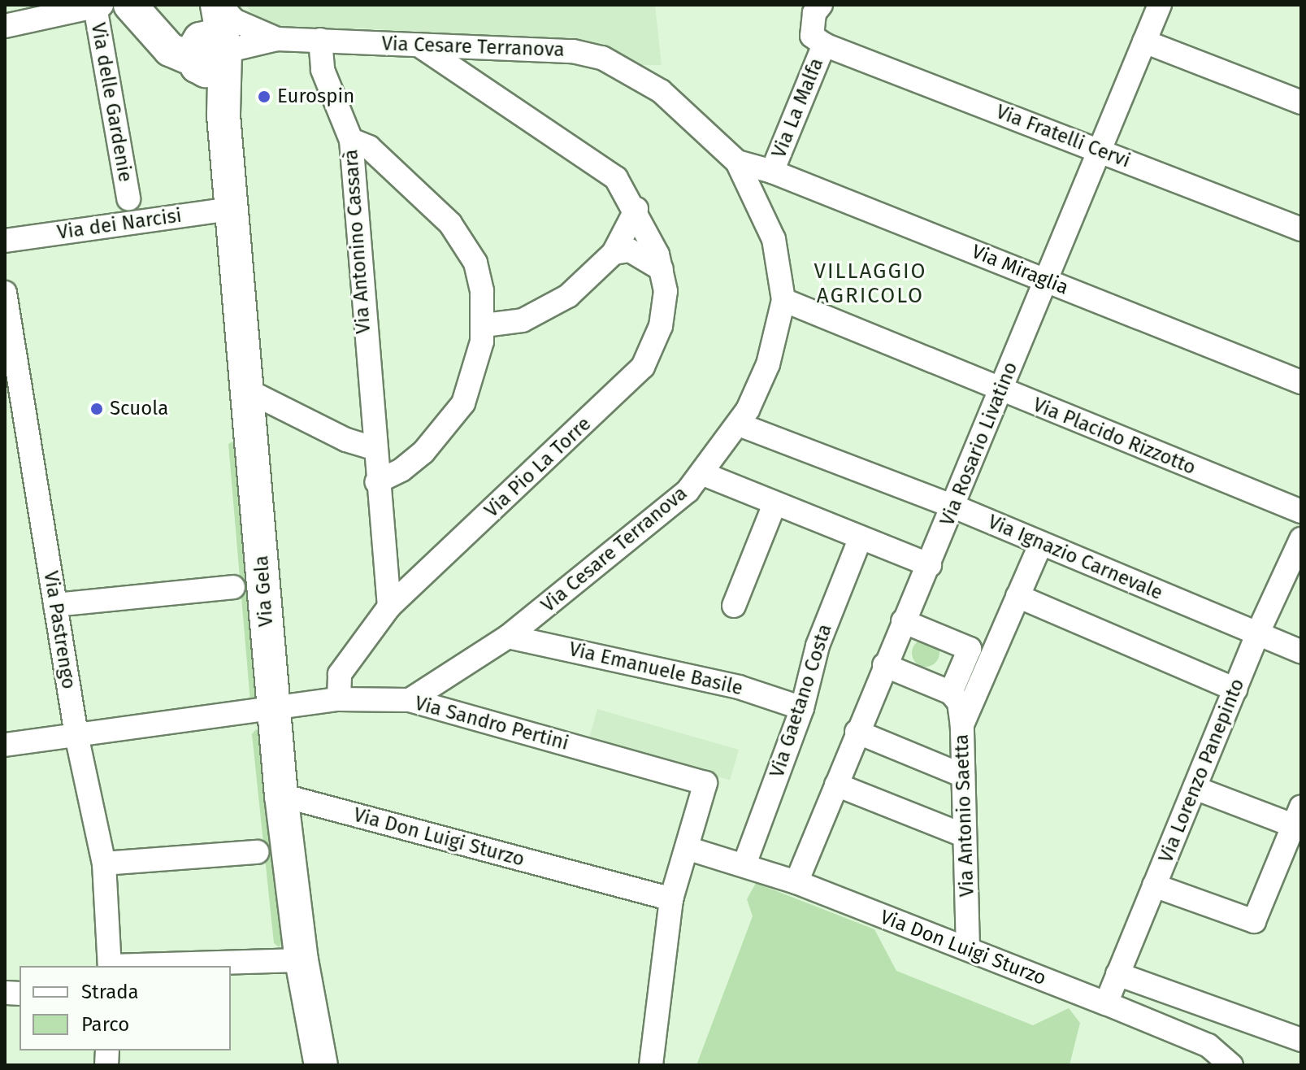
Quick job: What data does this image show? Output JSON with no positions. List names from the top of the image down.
{
  "streets": {
    "main road": ["Via Gela"],
    "street": [
      "Via Cesare Terranova",
      "Via delle Gardenie",
      "Via La Malfa",
      "Via Fratelli Cervi",
      "Via dei Narcisi",
      "Via Antonino Cassarà",
      "Via Miraglia",
      "Via Placido Rizzotto",
      "Via Rosario Livatino",
      "Via Pio La Torre",
      "Via Ignazio Carnevale",
      "Via Pastrengo",
      "Via Emanuele Basile",
      "Via Gaetano Costa",
      "Via Sandro Pertini",
      "Via Lorenzo Panepinto",
      "Via Antonio Saetta",
      "Via Don Luigi Sturzo"
    ]
  },
  "crossings": [
    ["Via Cesare Terranova", "Via Antonino Cassarà"],
    ["Via Cesare Terranova", "Via Miraglia"],
    ["Via Cesare Terranova", "Via Placido Rizzotto"],
    ["Via Cesare Terranova", "Via Pio La Torre"],
    ["Via Cesare Terranova", "Via Ignazio Carnevale"],
    ["Via Cesare Terranova", "Via Emanuele Basile"],
    ["Via Cesare Terranova", "Via Sandro Pertini"],
    ["Via La Malfa", "Via Fratelli Cervi"],
    ["Via La Malfa", "Via Miraglia"],
    ["Via Fratelli Cervi", "Via Rosario Livatino"],
    ["Via dei Narcisi", "Via Gela"],
    ["Via Antonino Cassarà", "Via Pio La Torre"],
    ["Via Miraglia", "Via Rosario Livatino"],
    ["Via Placido Rizzotto", "Via Rosario Livatino"],
    ["Via Rosario Livatino", "Via Ignazio Carnevale"],
    ["Via Rosario Livatino", "Via Don Luigi Sturzo"],
    ["Via Pio La Torre", "Via Sandro Pertini"],
    ["Via Ignazio Carnevale", "Via Lorenzo Panepinto"],
    ["Via Ignazio Carnevale", "Via Antonio Saetta"],
    ["Via Gela", "Via Sandro Pertini"],
    ["Via Gela", "Via Don Luigi Sturzo"],
    ["Via Pastrengo", "Via Sandro Pertini"],
    ["Via Emanuele Basile", "Via Gaetano Costa"],
    ["Via Gaetano Costa", "Via Don Luigi Sturzo"],
    ["Via Sandro Pertini", "Via Don Luigi Sturzo"],
    ["Via Lorenzo Panepinto", "Via Don Luigi Sturzo"],
    ["Via Antonio Saetta", "Via Don Luigi Sturzo"]
  ],
  "districts": ["VILLAGGIO AGRICOLO"],
  "places": ["Eurospin", "Scuola"],
  "legend": ["Strada", "Parco"]
}
